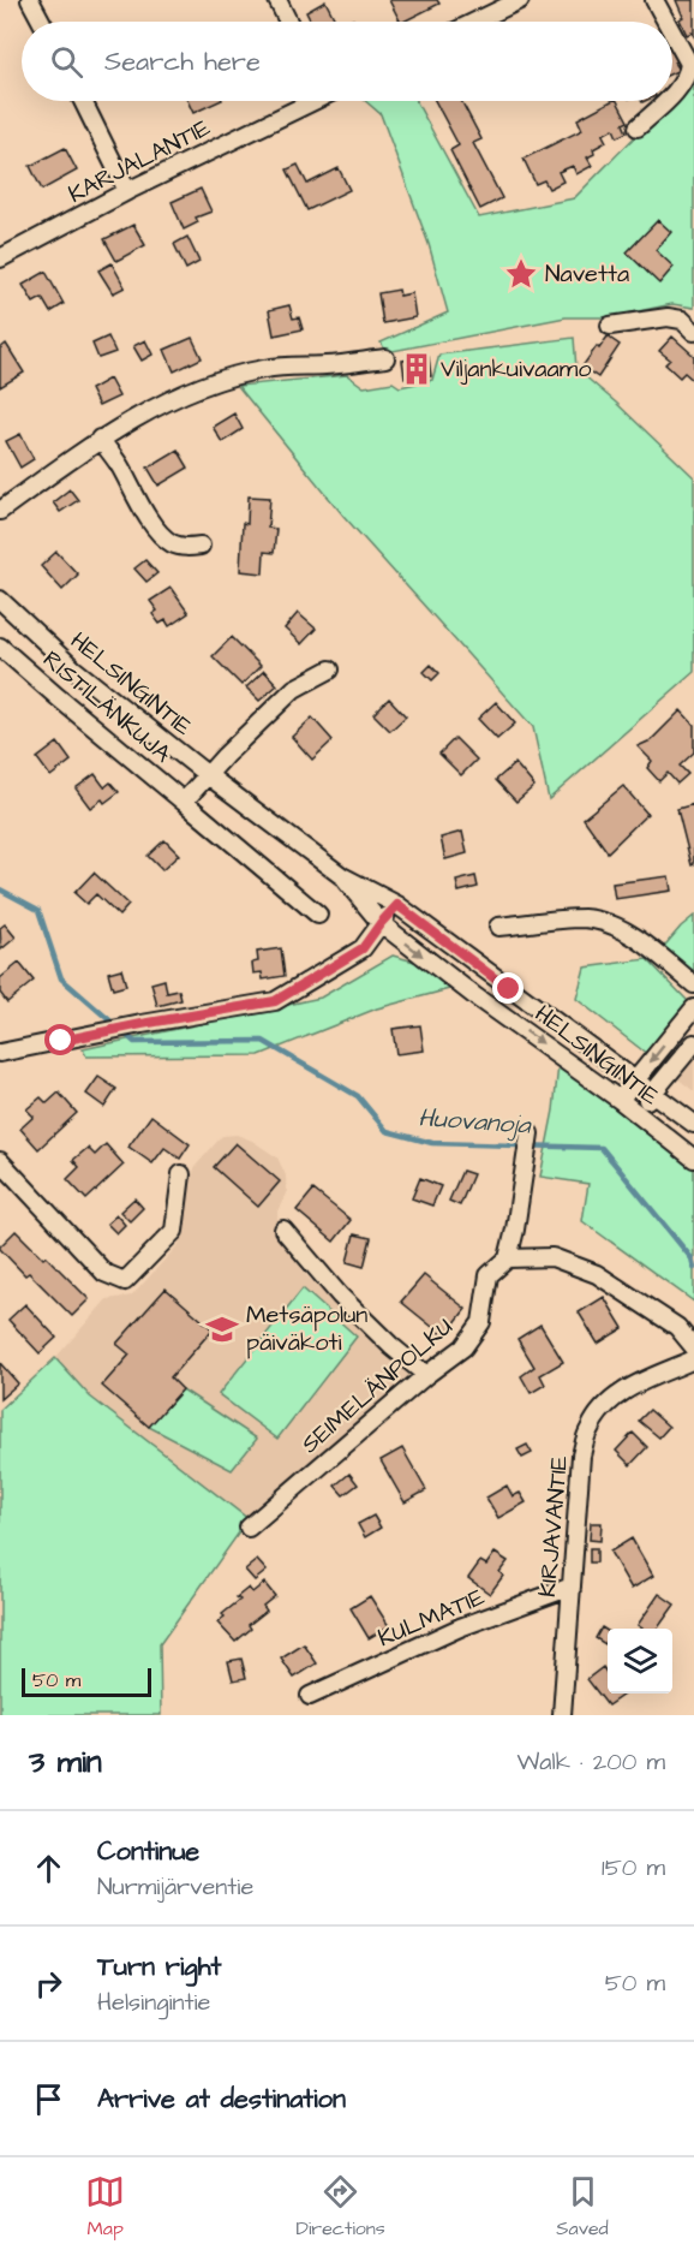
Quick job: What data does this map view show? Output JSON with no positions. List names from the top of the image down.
{
  "streets": {
    "street": [
      "KARJALANTIE",
      "HELSINGINTIE",
      "RISTILÄNKUJA",
      "SEIMELÄNPOLKU",
      "KIRJAVANTIE",
      "KULMATIE"
    ]
  },
  "crossings": [
    ["KIRJAVANTIE", "KULMATIE"]
  ],
  "water": ["Huovanoja"],
  "places": {
    "place": ["Navetta"],
    "building": ["Viljankuivaamo"],
    "school or university": ["Metsäpolun päiväkoti"]
  },
  "scale_bar": "50 m",
  "page": {
    "search": "Search here",
    "scale": "50 m",
    "heading": ["3 min", "Walk · 200 m"],
    "list": [
      ["Continue", "Nurmijärventie", "150 m"],
      ["Turn right", "Helsingintie", "50 m"],
      "Arrive at destination"
    ],
    "nav": ["Map", "Directions", "Saved"]
  }
}
